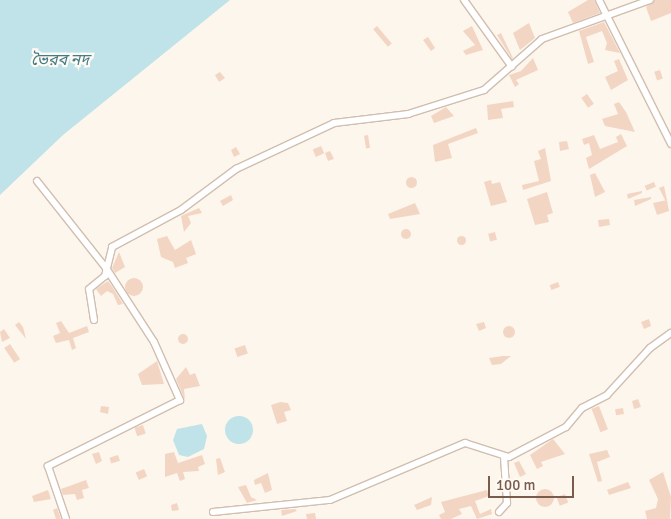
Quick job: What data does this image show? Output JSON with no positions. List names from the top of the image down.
{
  "water": ["ভৈরব নদ"],
  "scale_bar": "100 m"
}
